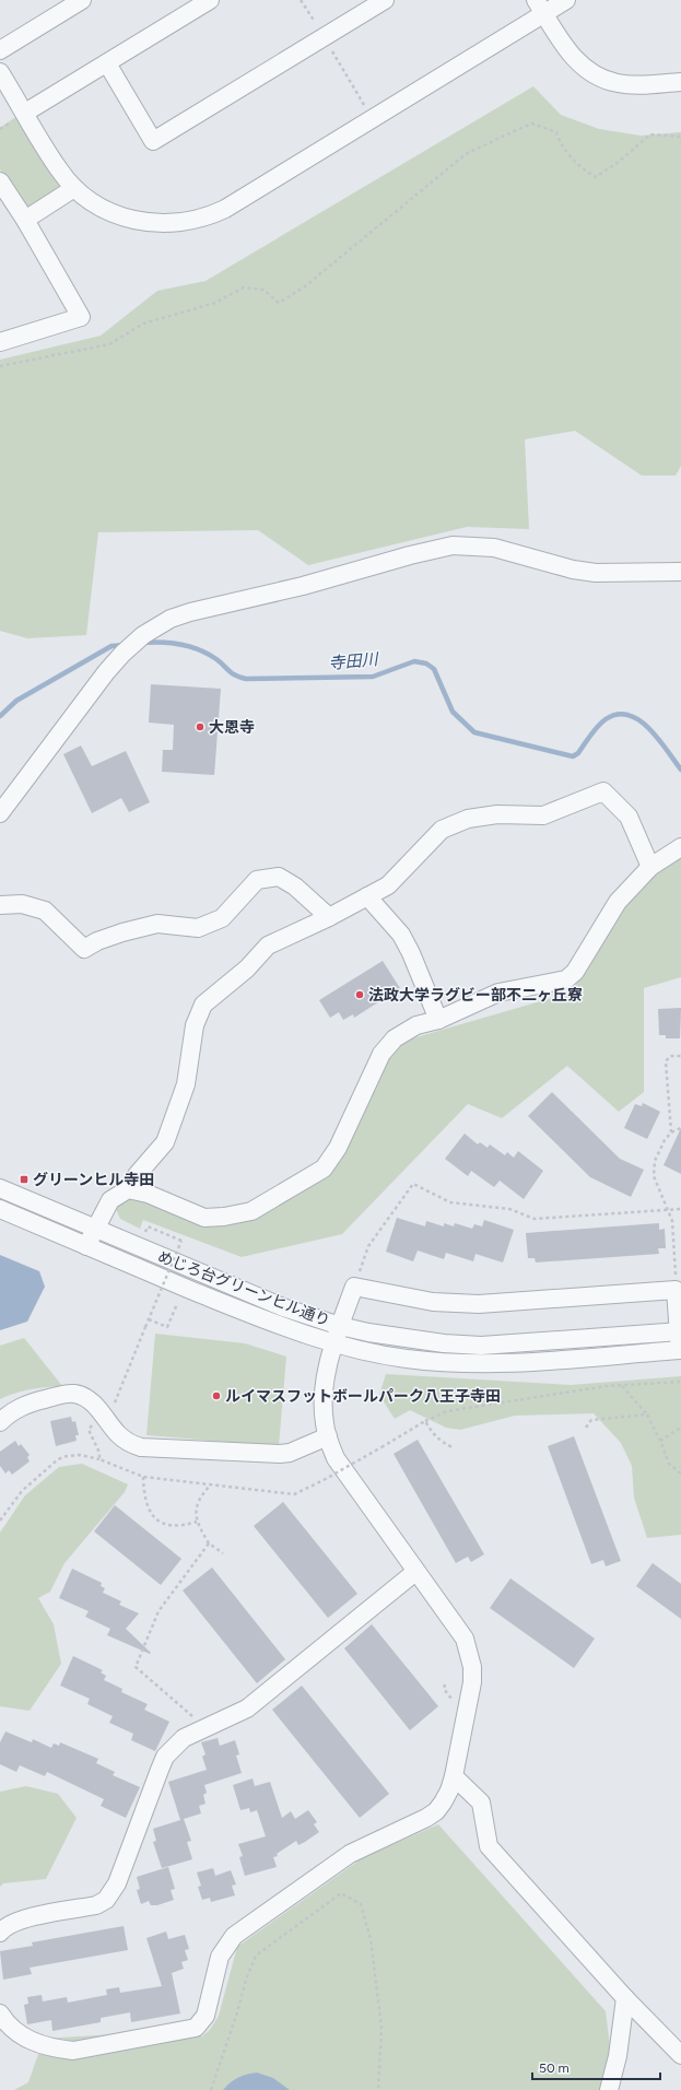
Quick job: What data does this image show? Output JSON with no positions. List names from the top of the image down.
{
  "streets": {
    "street": ["めじろ台グリーンヒル通り"]
  },
  "water": ["寺田川"],
  "places": {
    "other": ["大恩寺", "法政大学ラグビー部不二ヶ丘寮", "ルイマスフットボールパーク八王子寺田"],
    "transit": ["グリーンヒル寺田"]
  },
  "scale_bar": "50 m"
}
